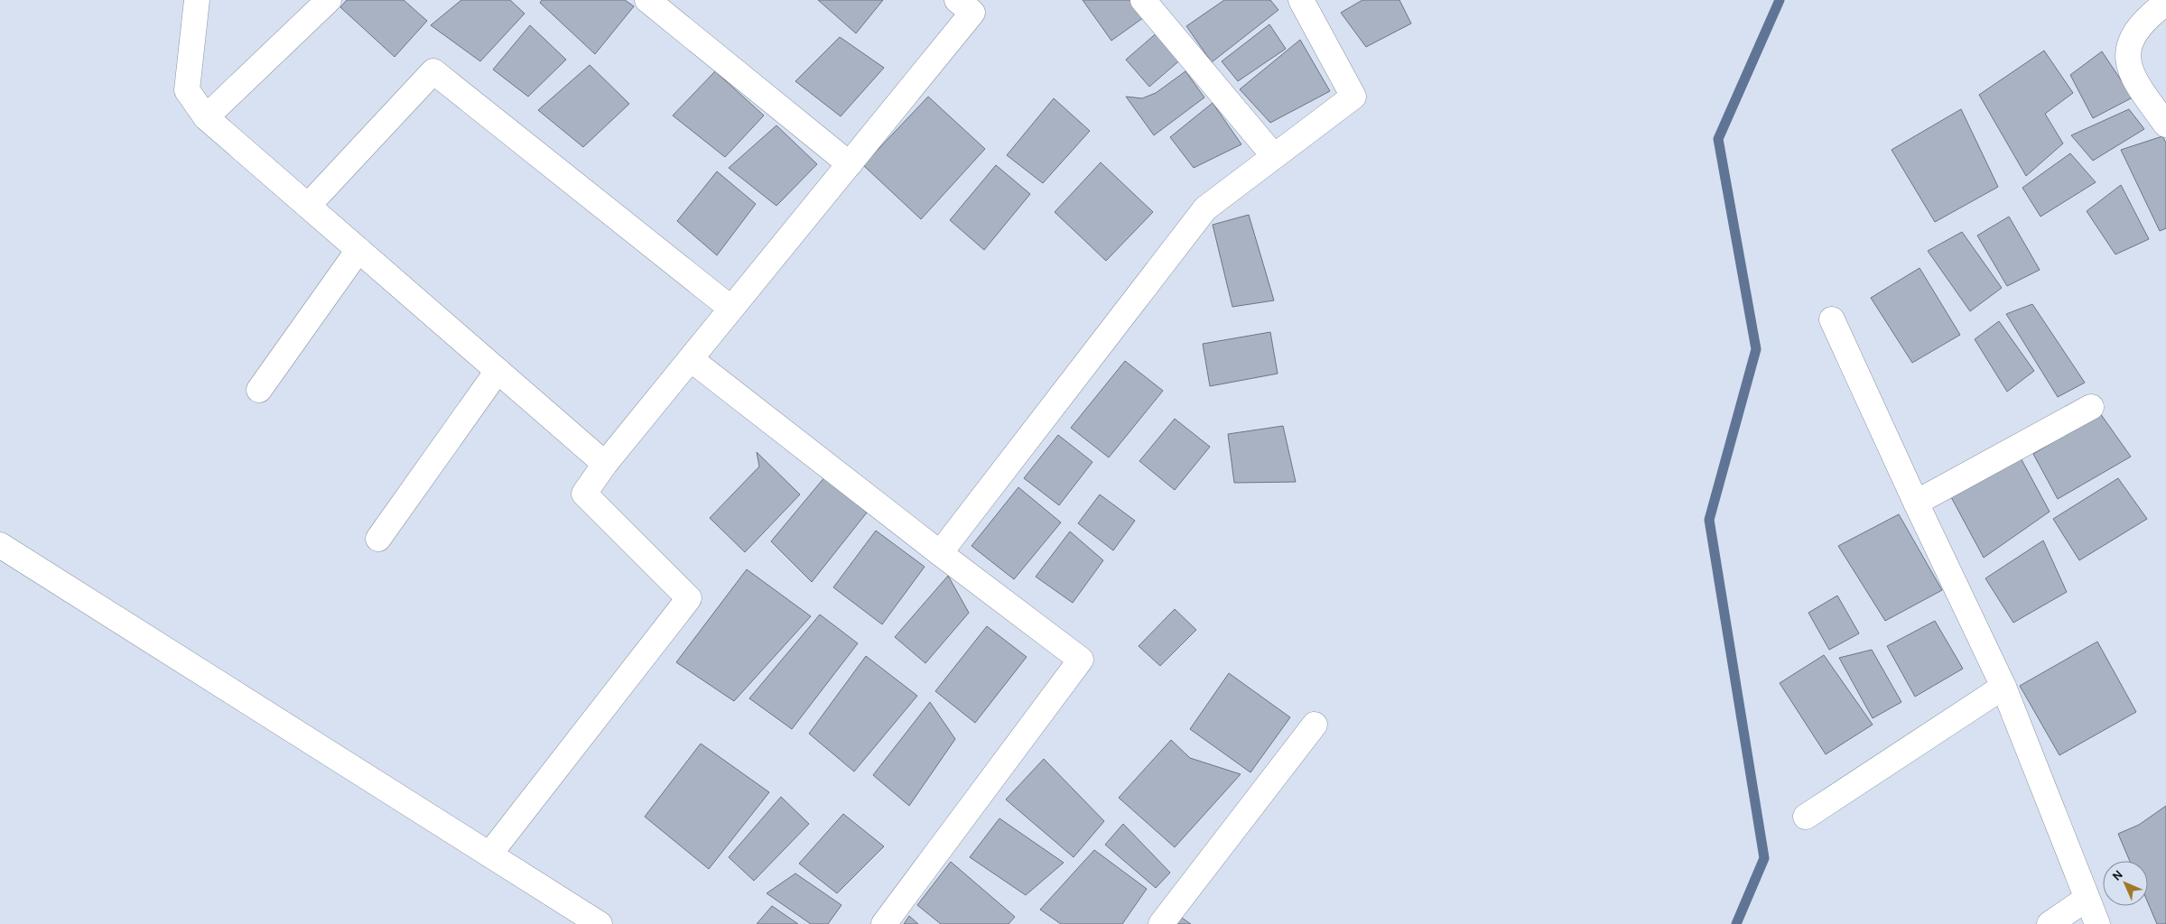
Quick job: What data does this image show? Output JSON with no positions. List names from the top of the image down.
{
  "north": "top left"
}
